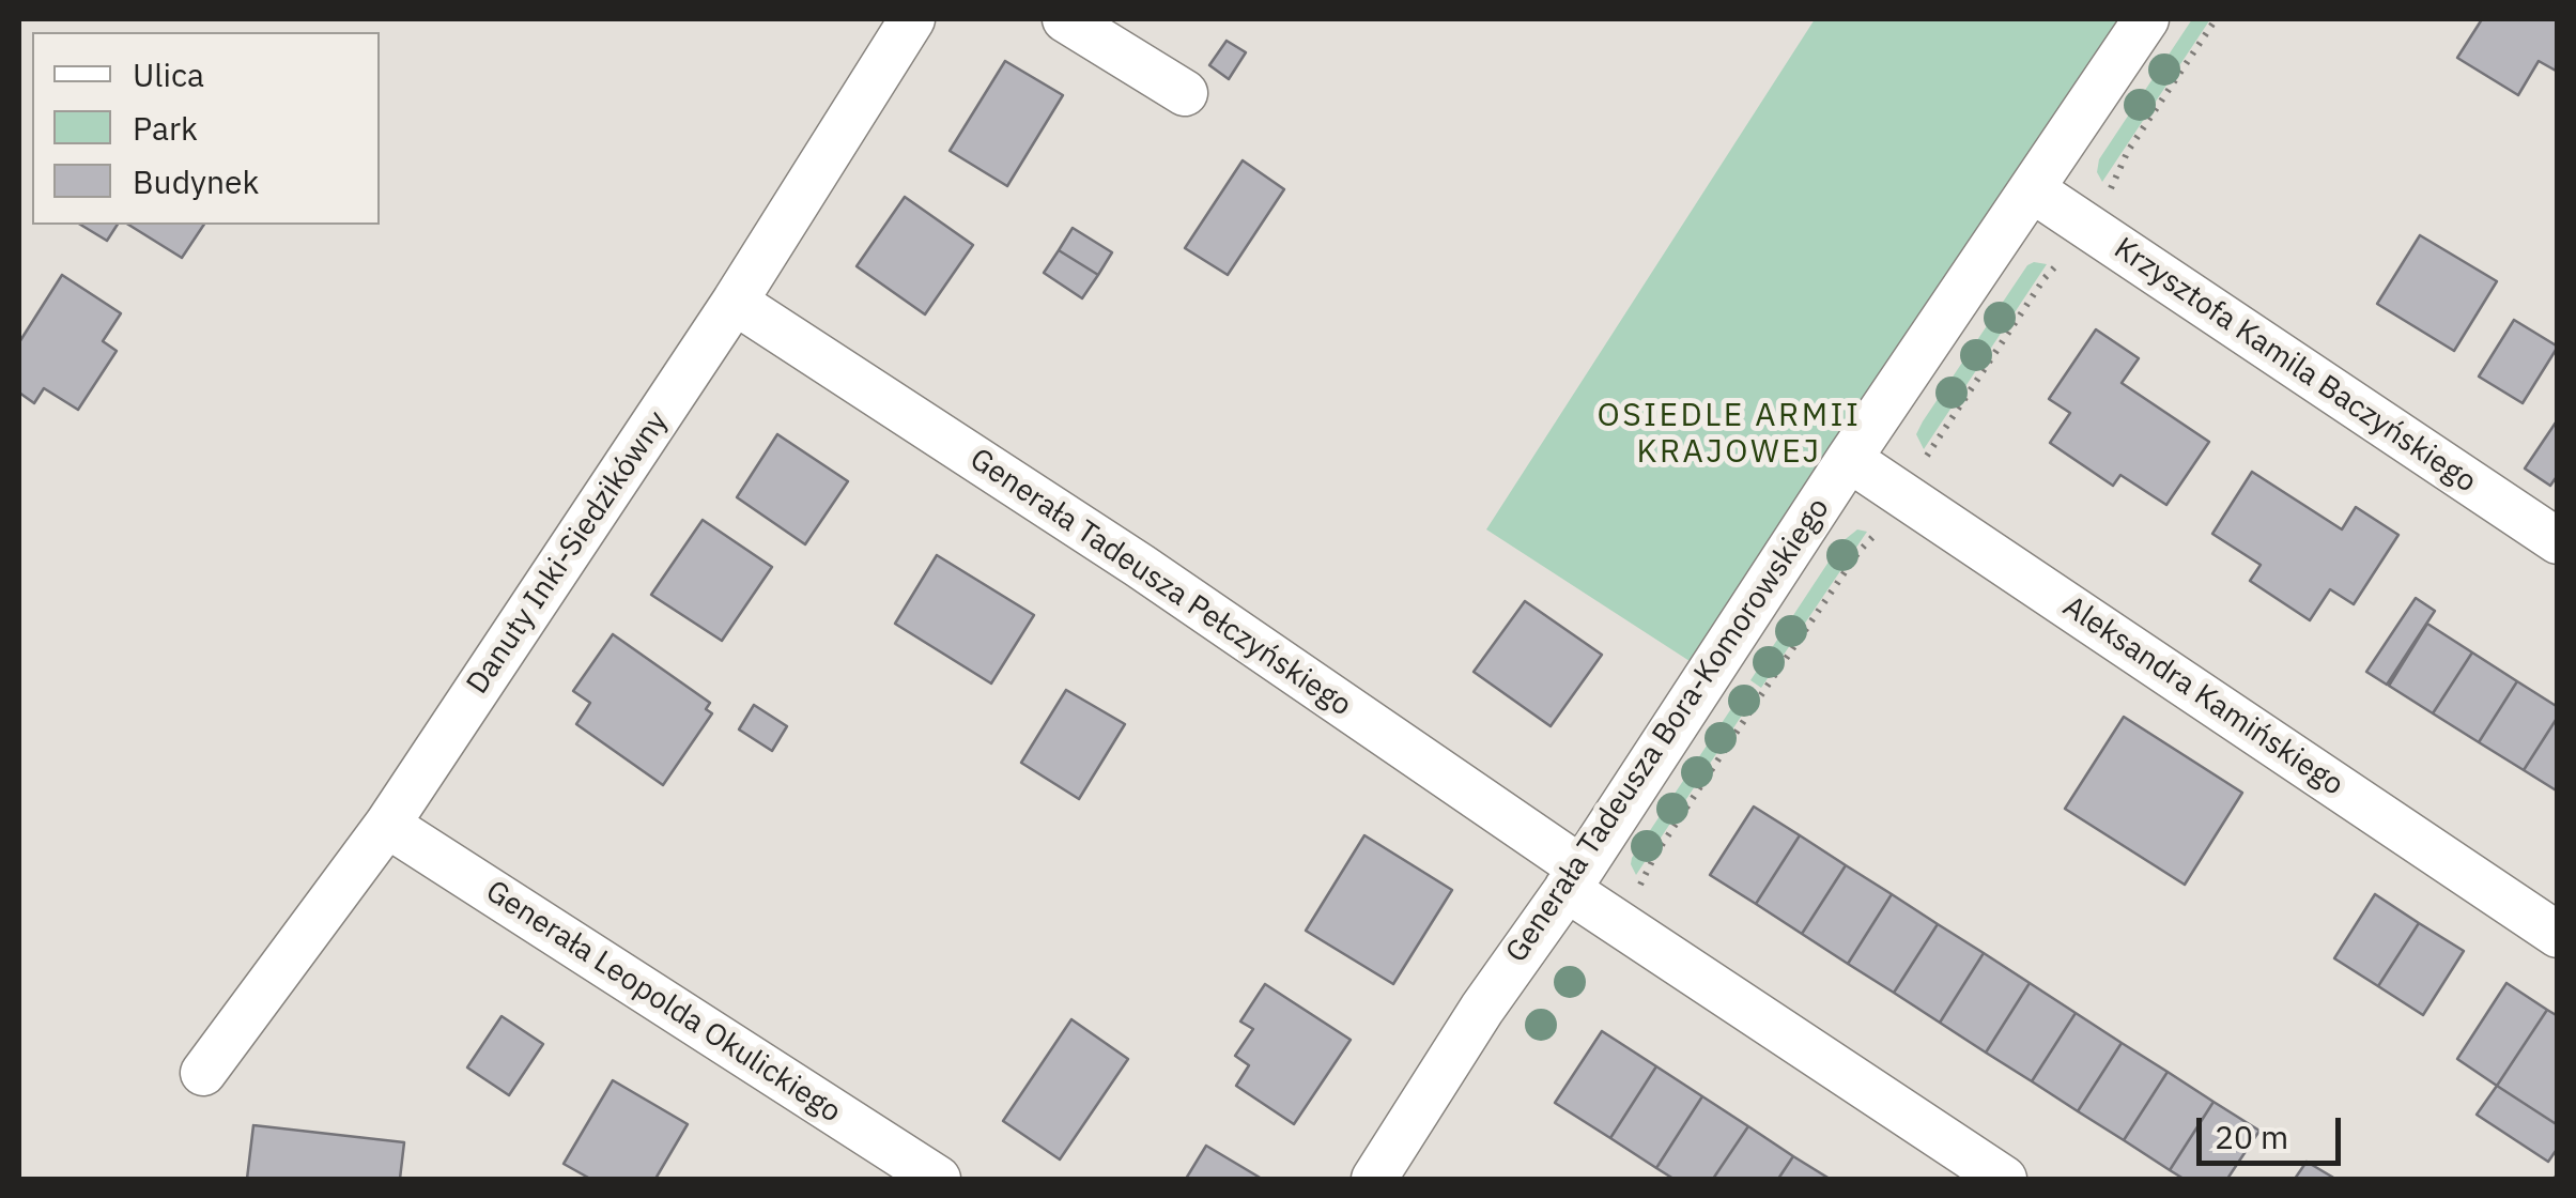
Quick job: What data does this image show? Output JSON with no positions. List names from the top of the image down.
{
  "streets": {
    "street": [
      "Krzysztofa Kamila Baczyńskiego",
      "Danuty Inki-Siedzikówny",
      "Generała Tadeusza Pełczyńskiego",
      "Aleksandra Kamińskiego",
      "Generała Tadeusza Bora-Komorowskiego",
      "Generała Leopolda Okulickiego"
    ]
  },
  "crossings": [
    ["Krzysztofa Kamila Baczyńskiego", "Generała Tadeusza Bora-Komorowskiego"],
    ["Danuty Inki-Siedzikówny", "Generała Tadeusza Pełczyńskiego"],
    ["Danuty Inki-Siedzikówny", "Generała Leopolda Okulickiego"],
    ["Generała Tadeusza Pełczyńskiego", "Generała Tadeusza Bora-Komorowskiego"],
    ["Aleksandra Kamińskiego", "Generała Tadeusza Bora-Komorowskiego"]
  ],
  "districts": ["OSIEDLE ARMII KRAJOWEJ"],
  "legend": ["Ulica", "Park", "Budynek"],
  "scale_bar": "20 m"
}
